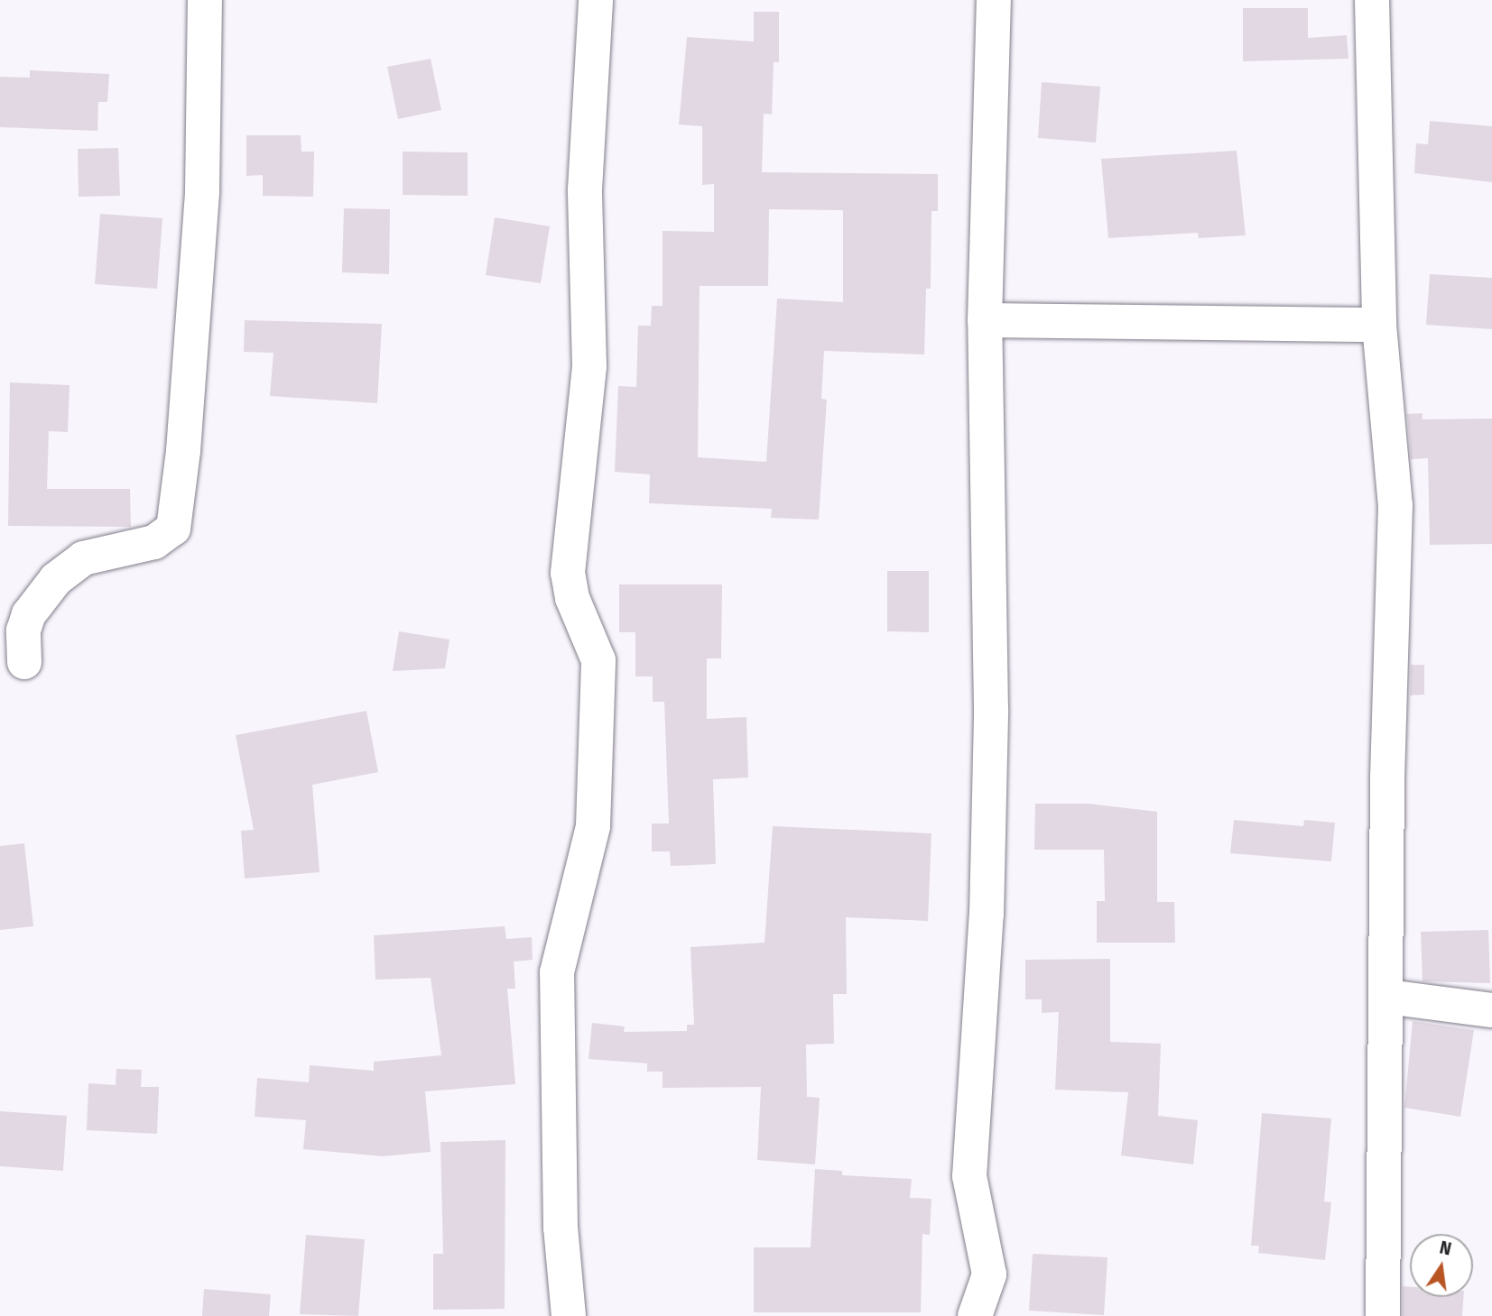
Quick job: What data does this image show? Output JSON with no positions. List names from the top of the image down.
{
  "north": "top"
}
